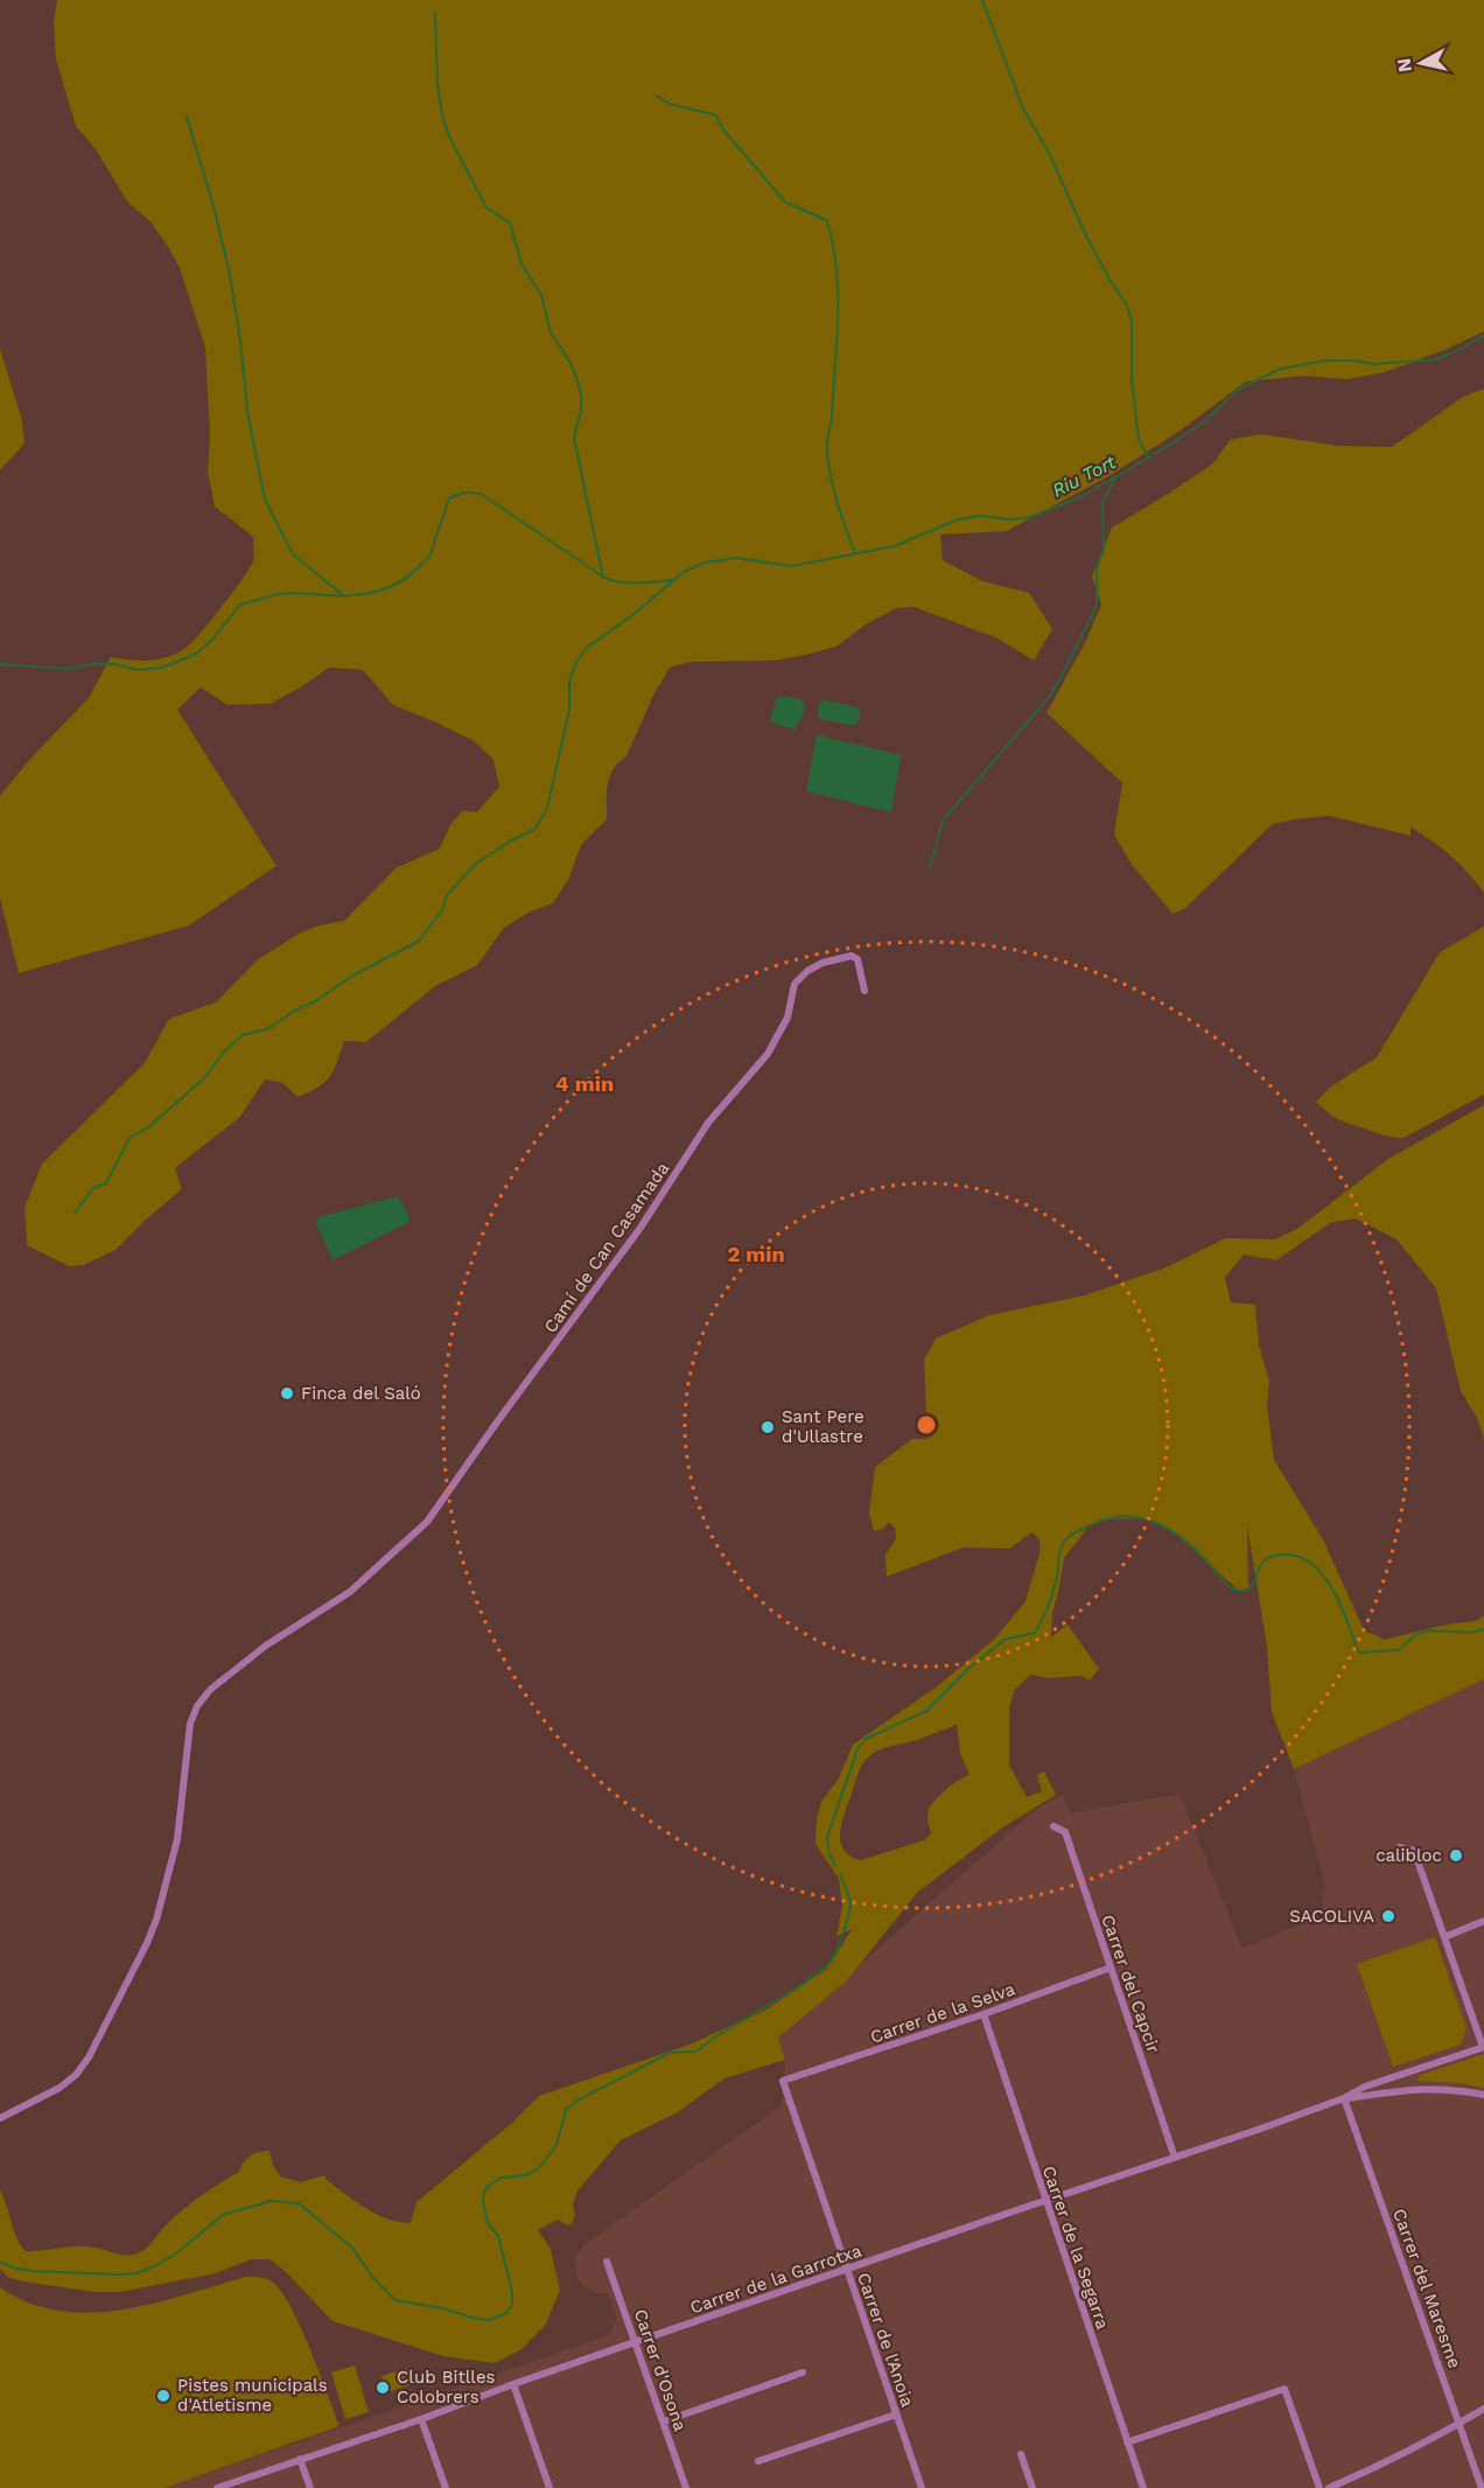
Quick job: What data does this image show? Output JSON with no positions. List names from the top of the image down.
{
  "streets": {
    "street": [
      "Camí de Can Casamada",
      "Carrer del Capcir",
      "Carrer de la Selva",
      "Carrer de la Segarra",
      "Carrer de la Garrotxa",
      "Carrer del Maresme",
      "Carrer de l'Anoia",
      "Carrer d'Osona"
    ]
  },
  "crossings": [
    ["Carrer del Capcir", "Carrer de la Selva"],
    ["Carrer del Capcir", "Carrer de la Garrotxa"],
    ["Carrer de la Selva", "Carrer de la Segarra"],
    ["Carrer de la Selva", "Carrer de l'Anoia"],
    ["Carrer de la Segarra", "Carrer de la Garrotxa"],
    ["Carrer de la Garrotxa", "Carrer del Maresme"],
    ["Carrer de la Garrotxa", "Carrer de l'Anoia"],
    ["Carrer de la Garrotxa", "Carrer d'Osona"]
  ],
  "water": ["Riu Tort"],
  "places": [
    "Finca del Saló",
    "Sant Pere d'Ullastre",
    "calibloc",
    "SACOLIVA",
    "Club Bitlles Colobrers",
    "Pistes municipals d'Atletisme"
  ],
  "north": "left",
  "rings": ["4 min", "2 min"]
}
